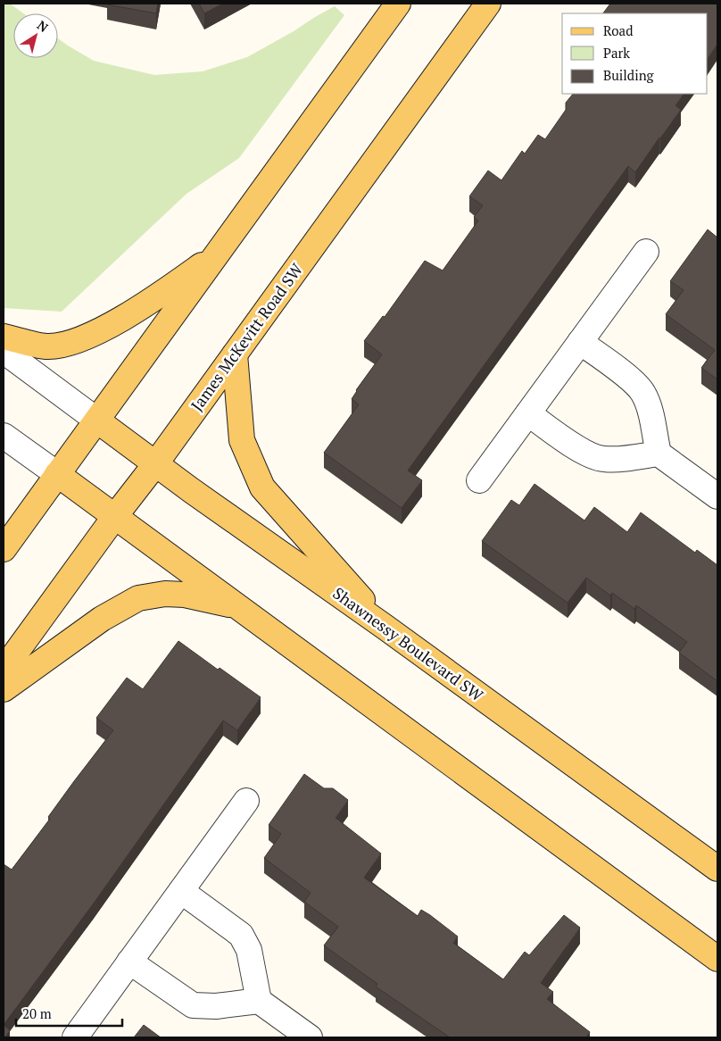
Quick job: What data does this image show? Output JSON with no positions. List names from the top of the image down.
{
  "streets": {
    "main road": ["James McKevitt Road SW", "Shawnessy Boulevard SW"]
  },
  "crossings": [
    ["James McKevitt Road SW", "Shawnessy Boulevard SW"]
  ],
  "legend": ["Road", "Park", "Building"],
  "scale_bar": "20 m",
  "north": "top right"
}
